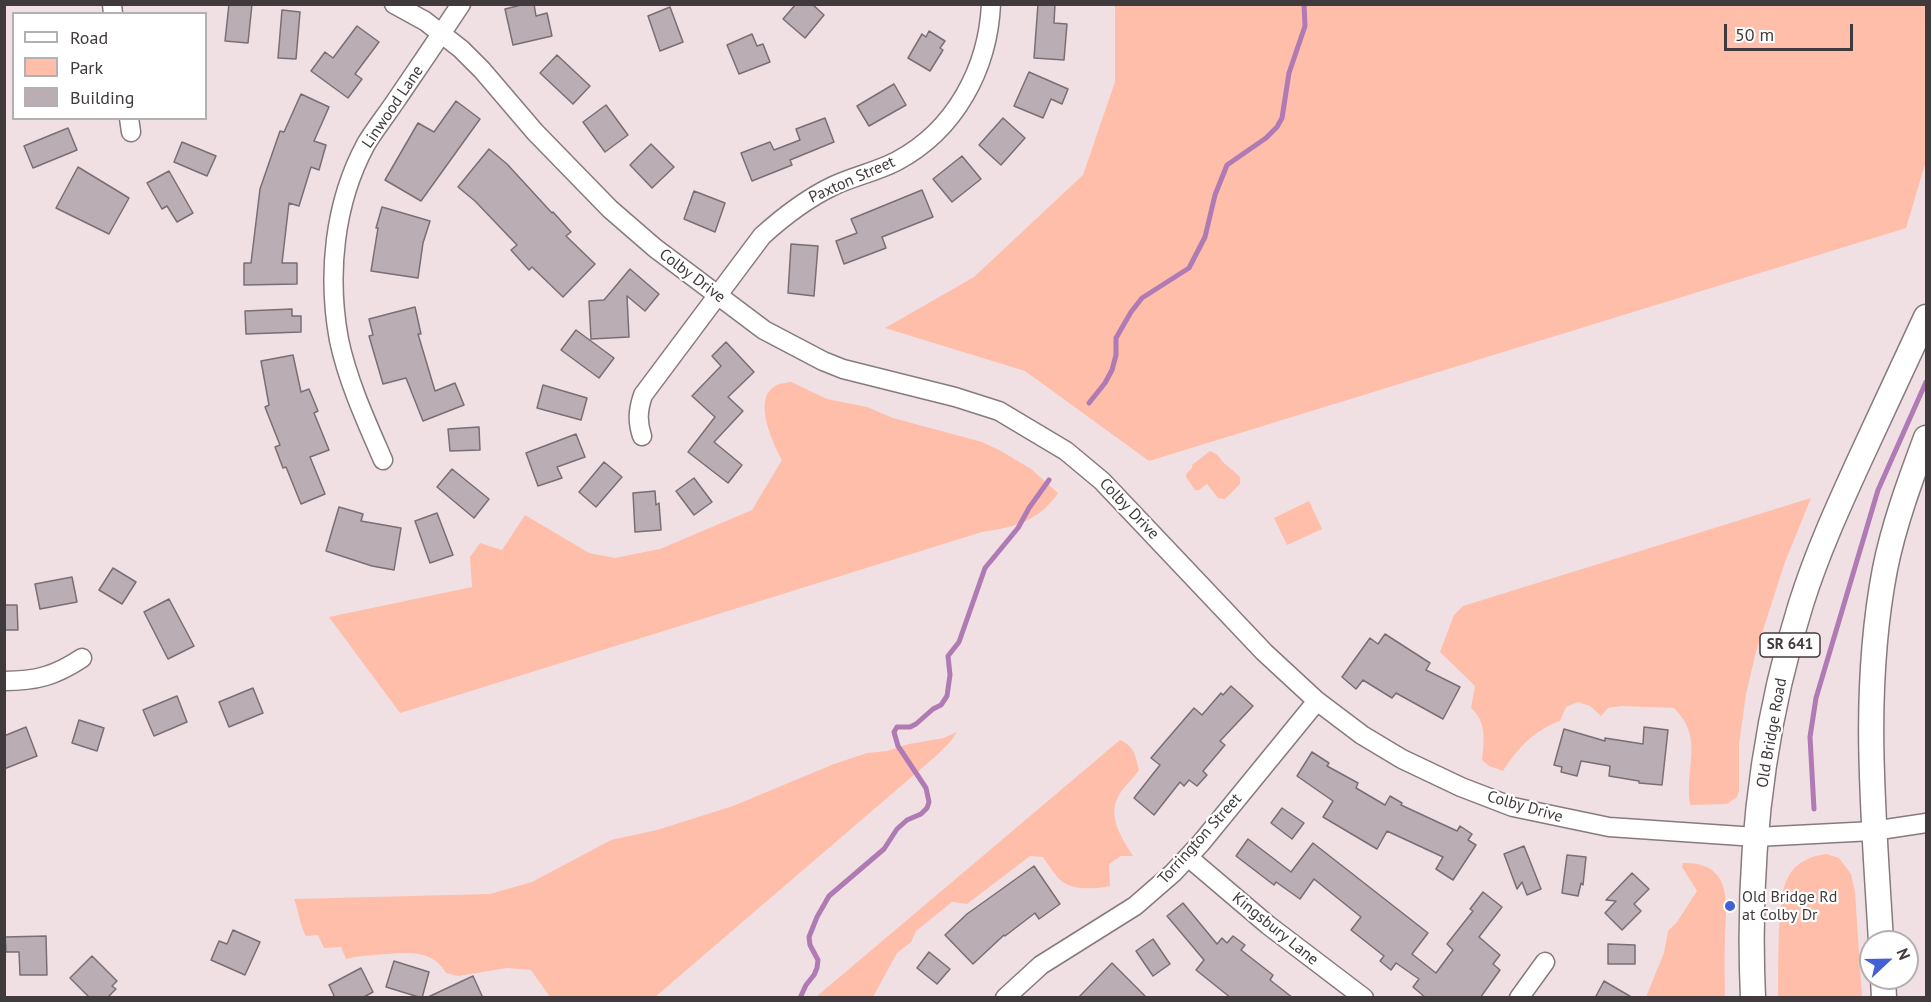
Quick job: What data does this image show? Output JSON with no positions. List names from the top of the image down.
{
  "streets": {
    "main road": ["SR 641", "Old Bridge Road"],
    "street": [
      "Linwood Lane",
      "Paxton Street",
      "Colby Drive",
      "Torrington Street",
      "Kingsbury Lane"
    ]
  },
  "crossings": [
    ["Linwood Lane", "Colby Drive"],
    ["Paxton Street", "Colby Drive"],
    ["Colby Drive", "Old Bridge Road"],
    ["Colby Drive", "Torrington Street"],
    ["Torrington Street", "Kingsbury Lane"]
  ],
  "places": ["Old Bridge Rd at Colby Dr"],
  "legend": ["Road", "Park", "Building"],
  "scale_bar": "50 m",
  "north": "right"
}
